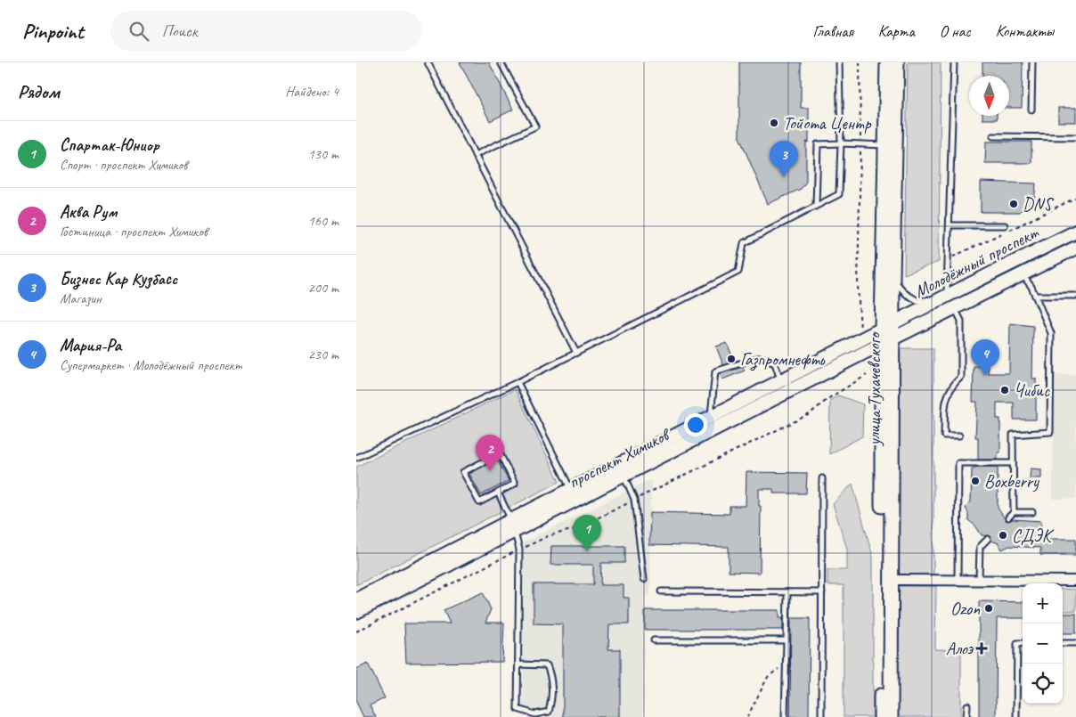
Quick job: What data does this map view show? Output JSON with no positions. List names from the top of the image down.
{
  "streets": {
    "main road": ["Молодёжный проспект", "улица Тухачевского", "проспект Химиков"]
  },
  "crossings": [
    ["Молодёжный проспект", "улица Тухачевского"],
    ["Молодёжный проспект", "проспект Химиков"],
    ["улица Тухачевского", "проспект Химиков"]
  ],
  "places": {
    "other": [
      "Тойота Центр",
      "DNS",
      "Газпромнефть",
      "Чибис",
      "Boxberry",
      "СДЭК",
      "Ozon"
    ],
    "health": ["Алоэ"]
  },
  "north": "bottom",
  "page": {
    "header": "Pinpoint",
    "search": "Поиск",
    "nav": [
      "Главная",
      "Карта",
      "О нас",
      "Контакты"
    ],
    "heading": ["Рядом", "Найдено: 4"],
    "list": [
      {
        "mark": "1",
        "name": "Спартак-Юниор",
        "note": "Спорт · проспект Химиков",
        "value": "130 m"
      },
      {
        "mark": "2",
        "name": "Аква Рум",
        "note": "Гостиница · проспект Химиков",
        "value": "160 m"
      },
      {
        "mark": "3",
        "name": "Бизнес Кар Кузбасс",
        "note": "Магазин",
        "value": "200 m"
      },
      {
        "mark": "4",
        "name": "Мария-Ра",
        "note": "Супермаркет · Молодёжный проспект",
        "value": "230 m"
      }
    ],
    "pins": [
      "3",
      "4",
      "2",
      "1"
    ],
    "map_buttons": ["+", "−"]
  }
}
